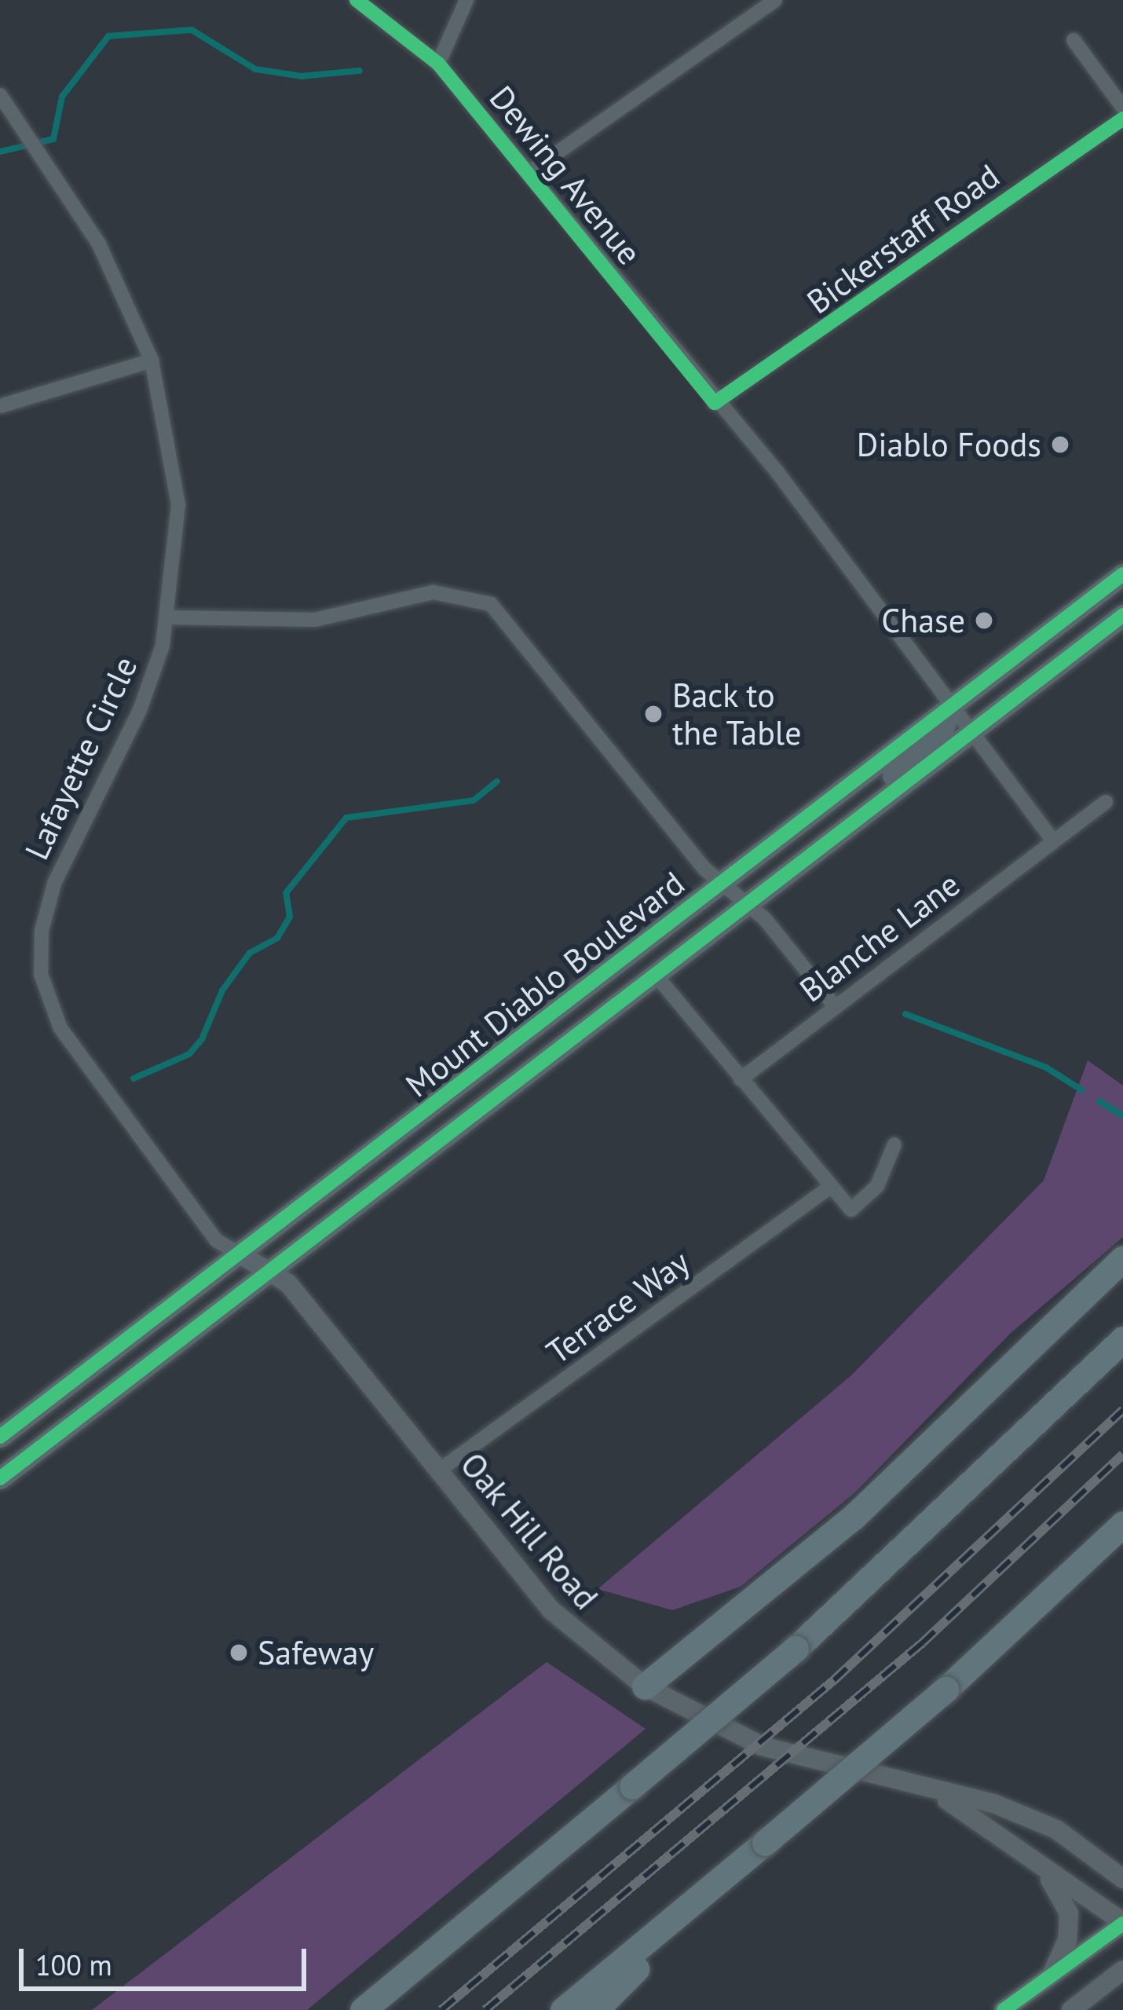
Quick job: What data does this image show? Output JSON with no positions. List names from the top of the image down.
{
  "streets": {
    "main road": ["Mount Diablo Boulevard"],
    "street": [
      "Dewing Avenue",
      "Bickerstaff Road",
      "Lafayette Circle",
      "Blanche Lane",
      "Terrace Way",
      "Oak Hill Road"
    ]
  },
  "crossings": [
    ["Dewing Avenue", "Bickerstaff Road"],
    ["Dewing Avenue", "Mount Diablo Boulevard"],
    ["Lafayette Circle", "Mount Diablo Boulevard"],
    ["Lafayette Circle", "Oak Hill Road"],
    ["Mount Diablo Boulevard", "Oak Hill Road"],
    ["Terrace Way", "Oak Hill Road"]
  ],
  "places": [
    "Diablo Foods",
    "Chase",
    "Back to the Table",
    "Safeway"
  ],
  "scale_bar": "100 m"
}
